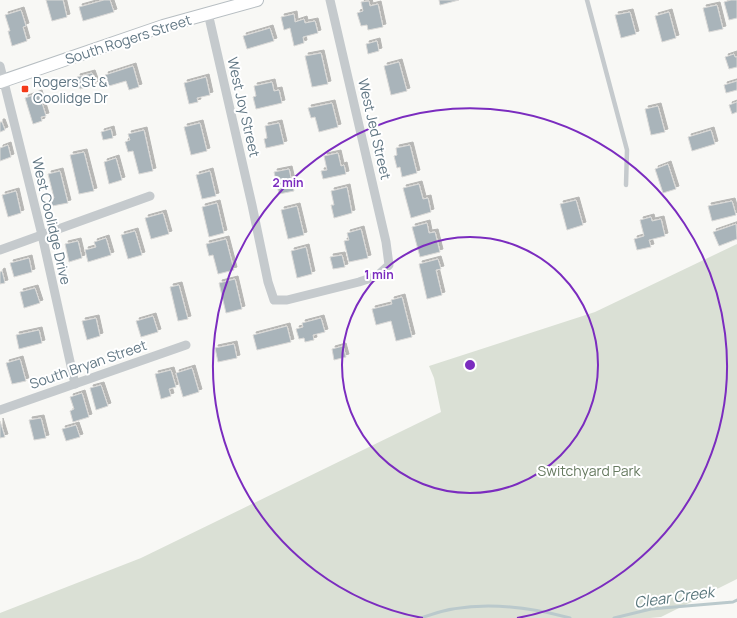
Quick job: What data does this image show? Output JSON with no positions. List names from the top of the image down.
{
  "streets": {
    "street": [
      "South Rogers Street",
      "West Joy Street",
      "West Jed Street",
      "West Coolidge Drive",
      "South Bryan Street"
    ]
  },
  "crossings": [
    ["South Rogers Street", "West Joy Street"],
    ["South Rogers Street", "West Coolidge Drive"],
    ["West Joy Street", "West Jed Street"],
    ["West Coolidge Drive", "South Bryan Street"]
  ],
  "water": ["Clear Creek"],
  "parks": ["Switchyard Park"],
  "places": {
    "transit": ["Rogers St & Coolidge Dr"]
  },
  "rings": ["2 min", "1 min"]
}
